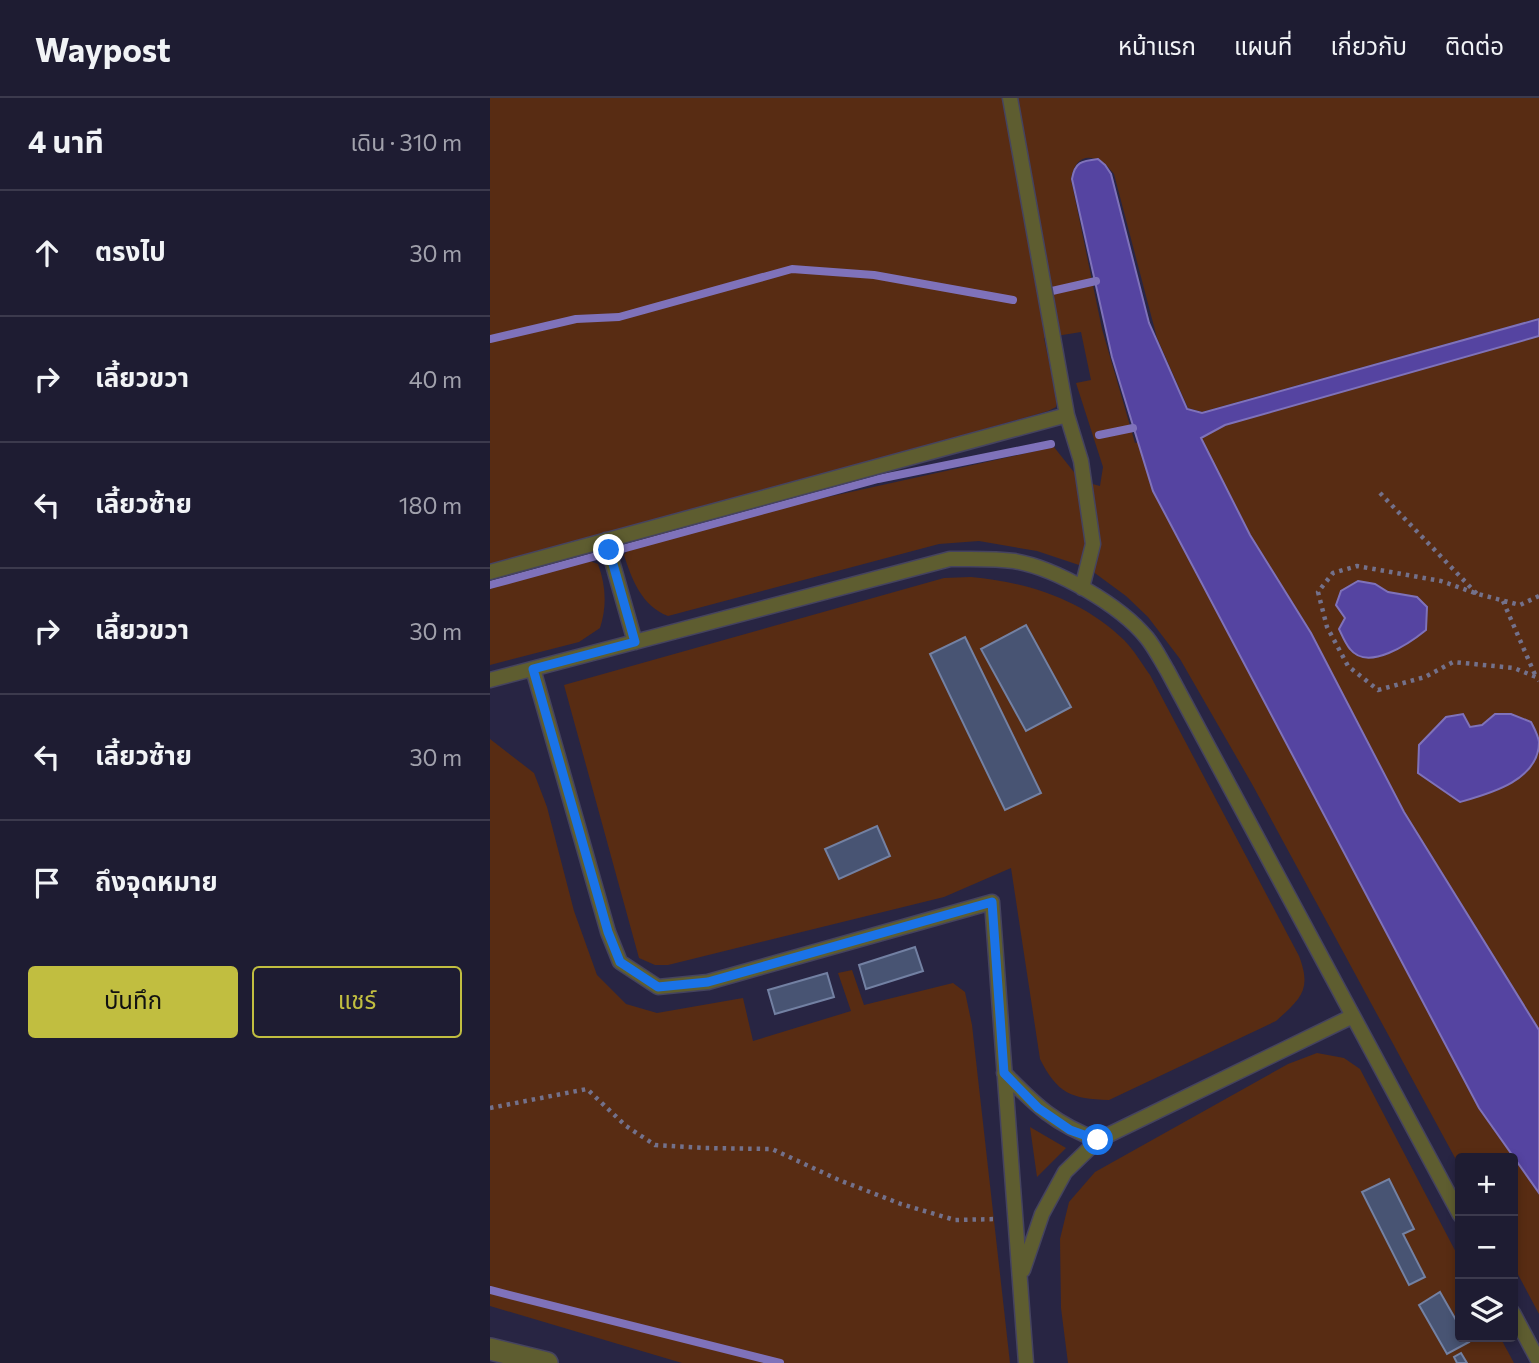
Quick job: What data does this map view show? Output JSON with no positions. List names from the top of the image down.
{
  "page": {
    "header": "Waypost",
    "nav": [
      "หน้าแรก",
      "แผนที่",
      "เกี่ยวกับ",
      "ติดต่อ"
    ],
    "heading": ["4 นาที", "เดิน · 310 m"],
    "list": [
      ["ตรงไป", "30 m"],
      ["เลี้ยวขวา", "40 m"],
      ["เลี้ยวซ้าย", "180 m"],
      ["เลี้ยวขวา", "30 m"],
      ["เลี้ยวซ้าย", "30 m"],
      "ถึงจุดหมาย"
    ],
    "buttons": ["บันทึก", "แชร์"],
    "map_buttons": ["+", "−"]
  }
}
